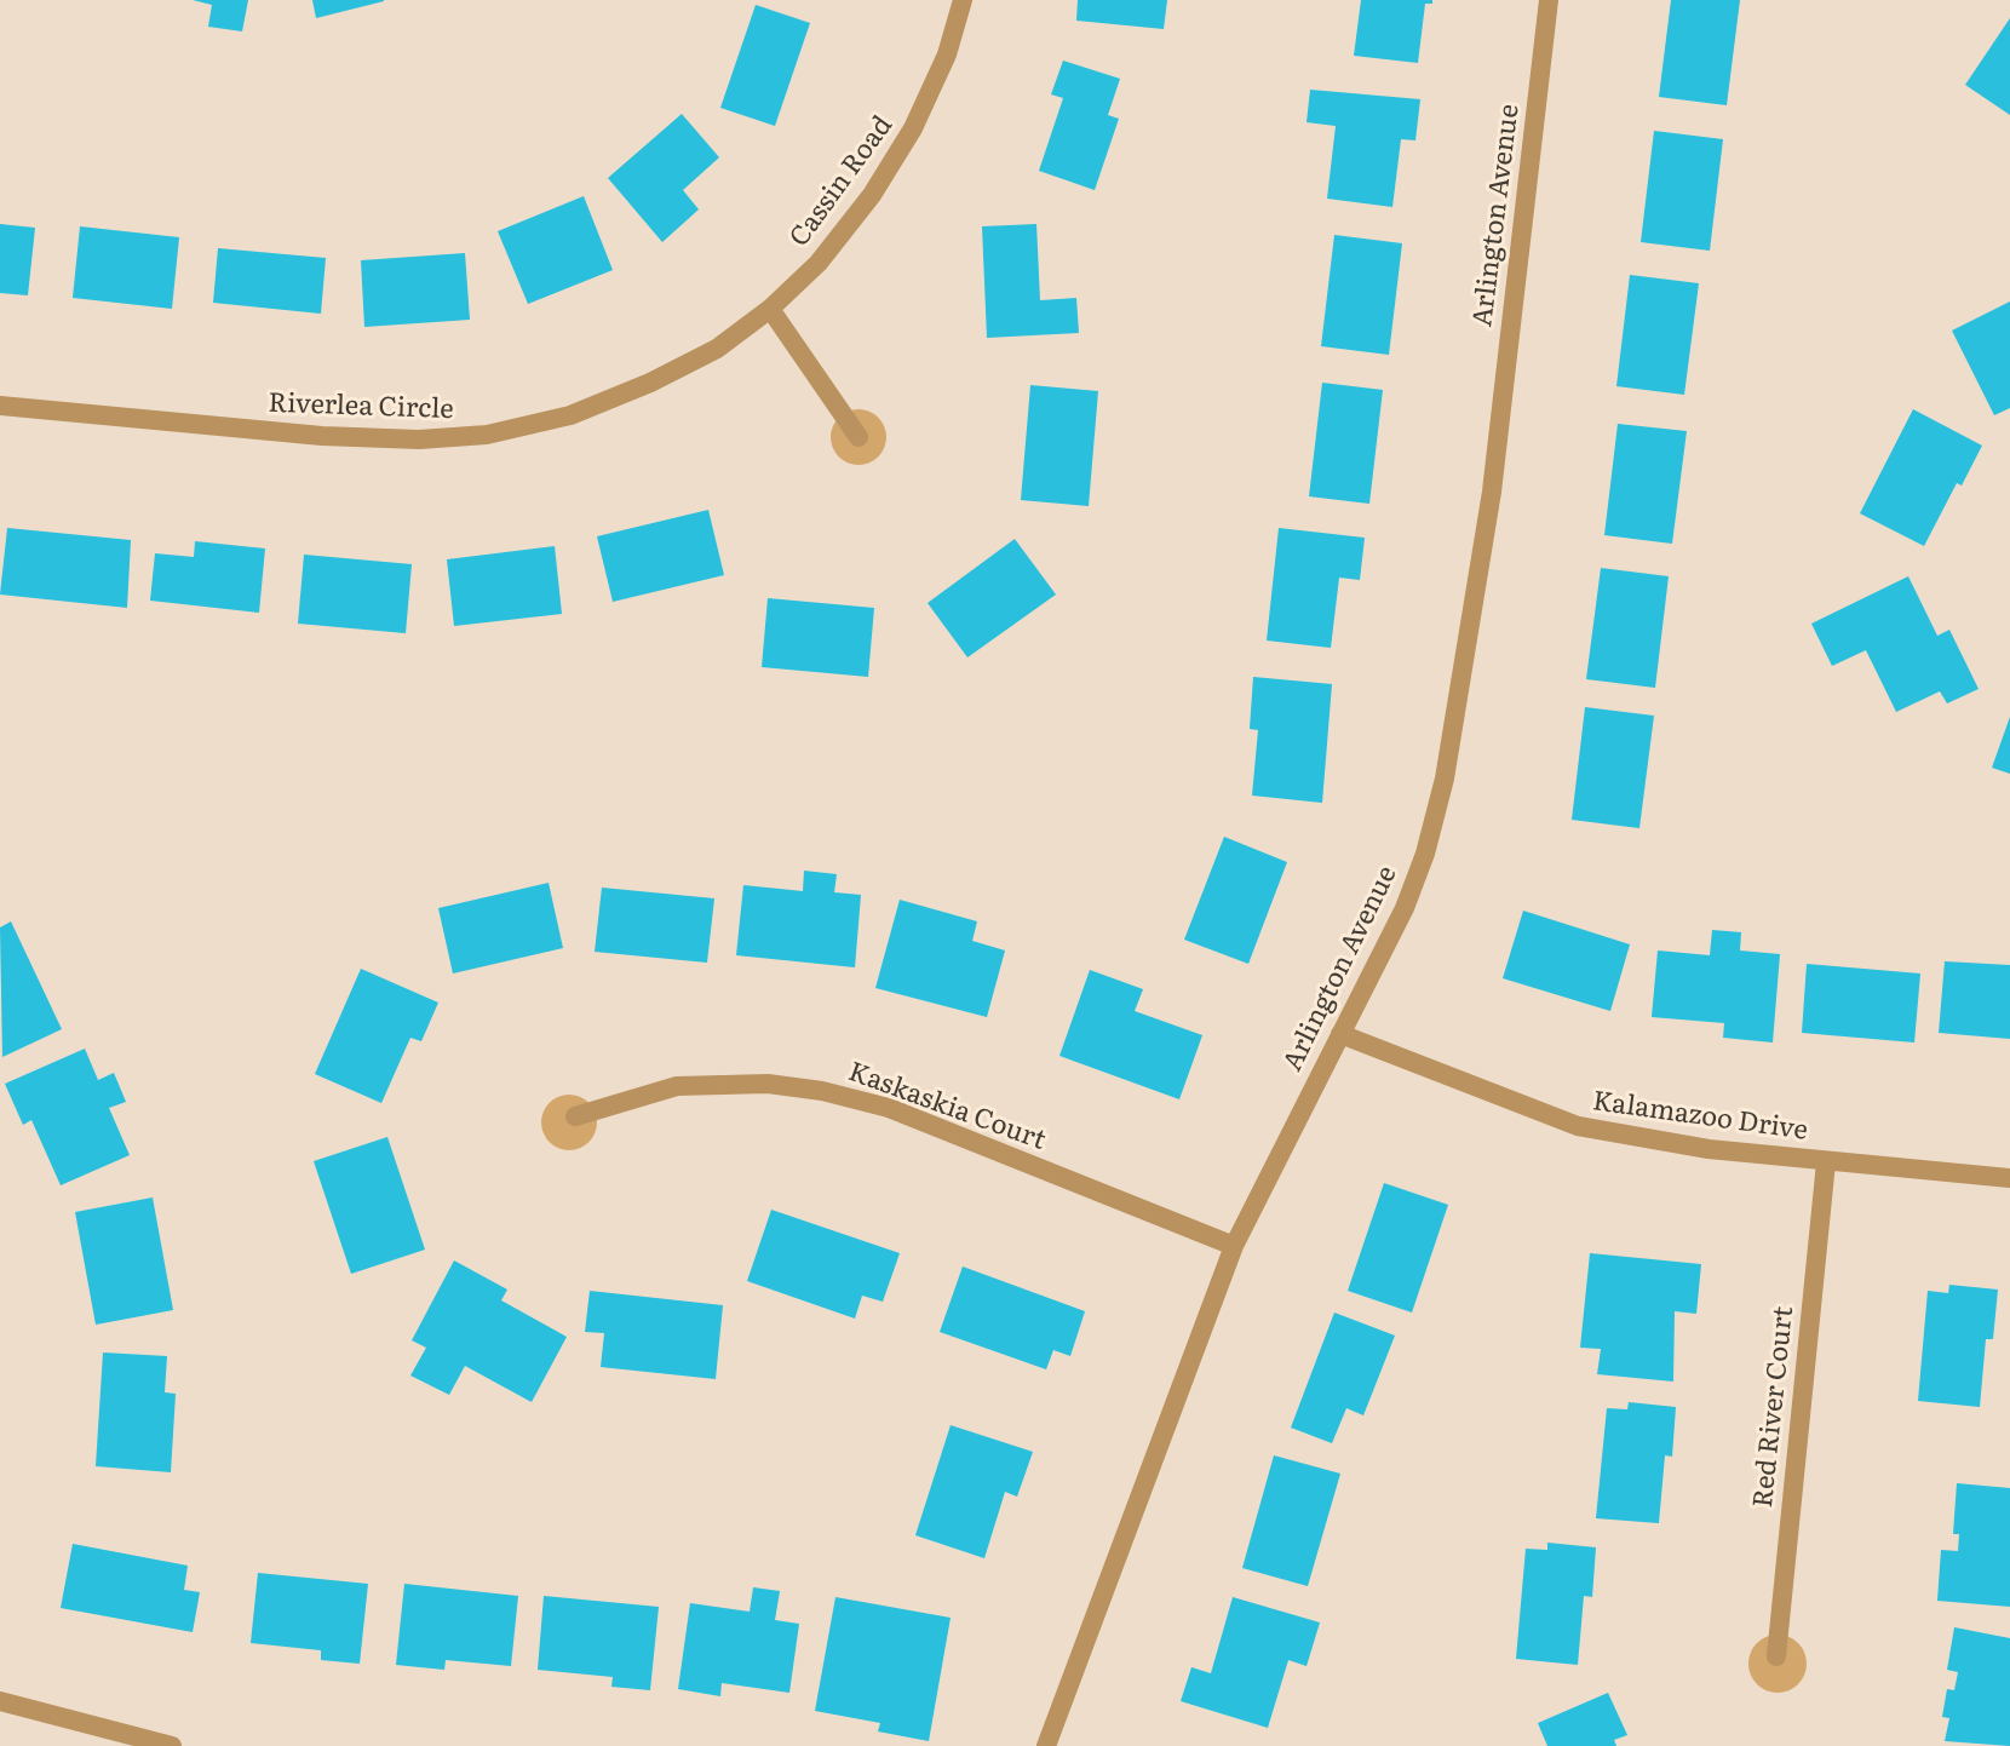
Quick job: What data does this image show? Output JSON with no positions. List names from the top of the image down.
{
  "streets": {
    "street": [
      "Cassin Road",
      "Arlington Avenue",
      "Riverlea Circle",
      "Kaskaskia Court",
      "Kalamazoo Drive",
      "Red River Court"
    ]
  },
  "crossings": [
    ["Cassin Road", "Riverlea Circle"],
    ["Arlington Avenue", "Kaskaskia Court"],
    ["Arlington Avenue", "Kalamazoo Drive"],
    ["Kalamazoo Drive", "Red River Court"]
  ]
}
